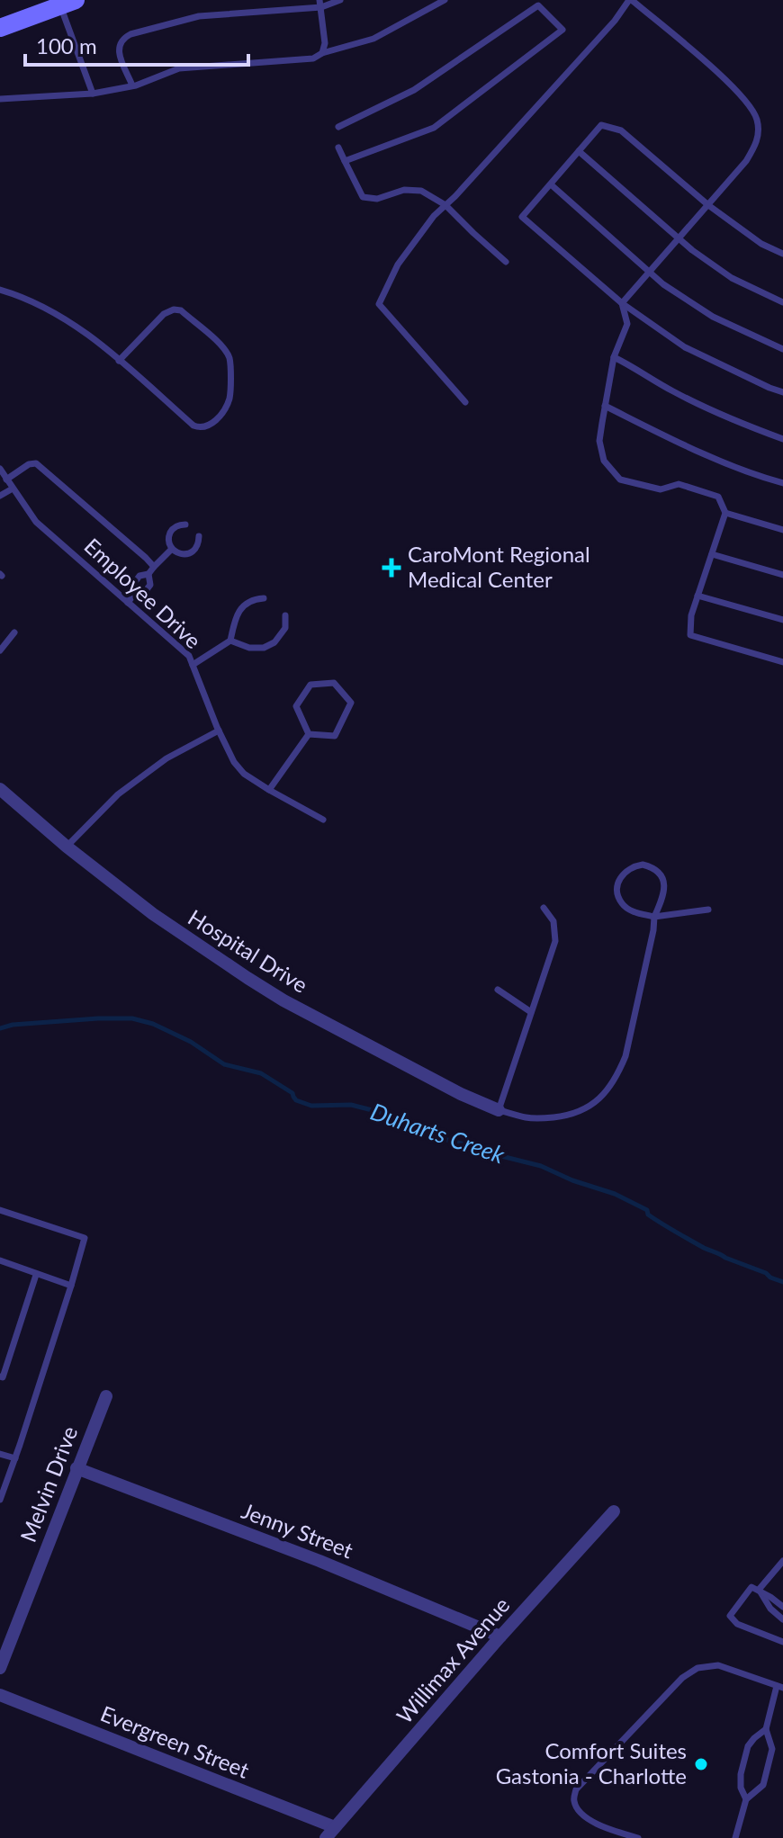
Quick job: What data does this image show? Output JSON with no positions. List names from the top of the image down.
{
  "streets": {
    "street": [
      "Hospital Drive",
      "Melvin Drive",
      "Jenny Street",
      "Willimax Avenue",
      "Evergreen Street"
    ],
    "lane": ["Employee Drive"]
  },
  "crossings": [
    ["Melvin Drive", "Jenny Street"],
    ["Jenny Street", "Willimax Avenue"],
    ["Willimax Avenue", "Evergreen Street"]
  ],
  "water": ["Duharts Creek"],
  "places": {
    "health": ["CaroMont Regional Medical Center"],
    "other": ["Comfort Suites Gastonia - Charlotte"]
  },
  "scale_bar": "100 m"
}
